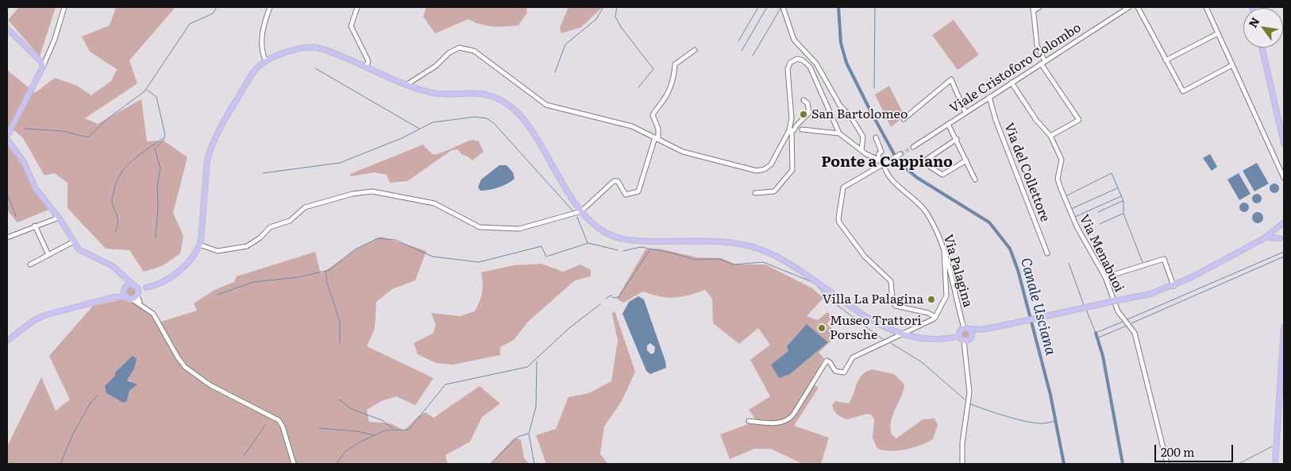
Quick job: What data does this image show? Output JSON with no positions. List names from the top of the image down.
{
  "streets": {
    "street": [
      "Viale Cristoforo Colombo",
      "Via del Collettore",
      "Via Menabuoi",
      "Via Palagina"
    ]
  },
  "crossings": [
    ["Viale Cristoforo Colombo", "Via del Collettore"],
    ["Viale Cristoforo Colombo", "Via Menabuoi"]
  ],
  "districts": ["Ponte a Cappiano"],
  "water": ["Canale Usciana"],
  "places": ["San Bartolomeo", "Villa La Palagina", "Museo Trattori Porsche"],
  "scale_bar": "200 m",
  "north": "top left"
}
